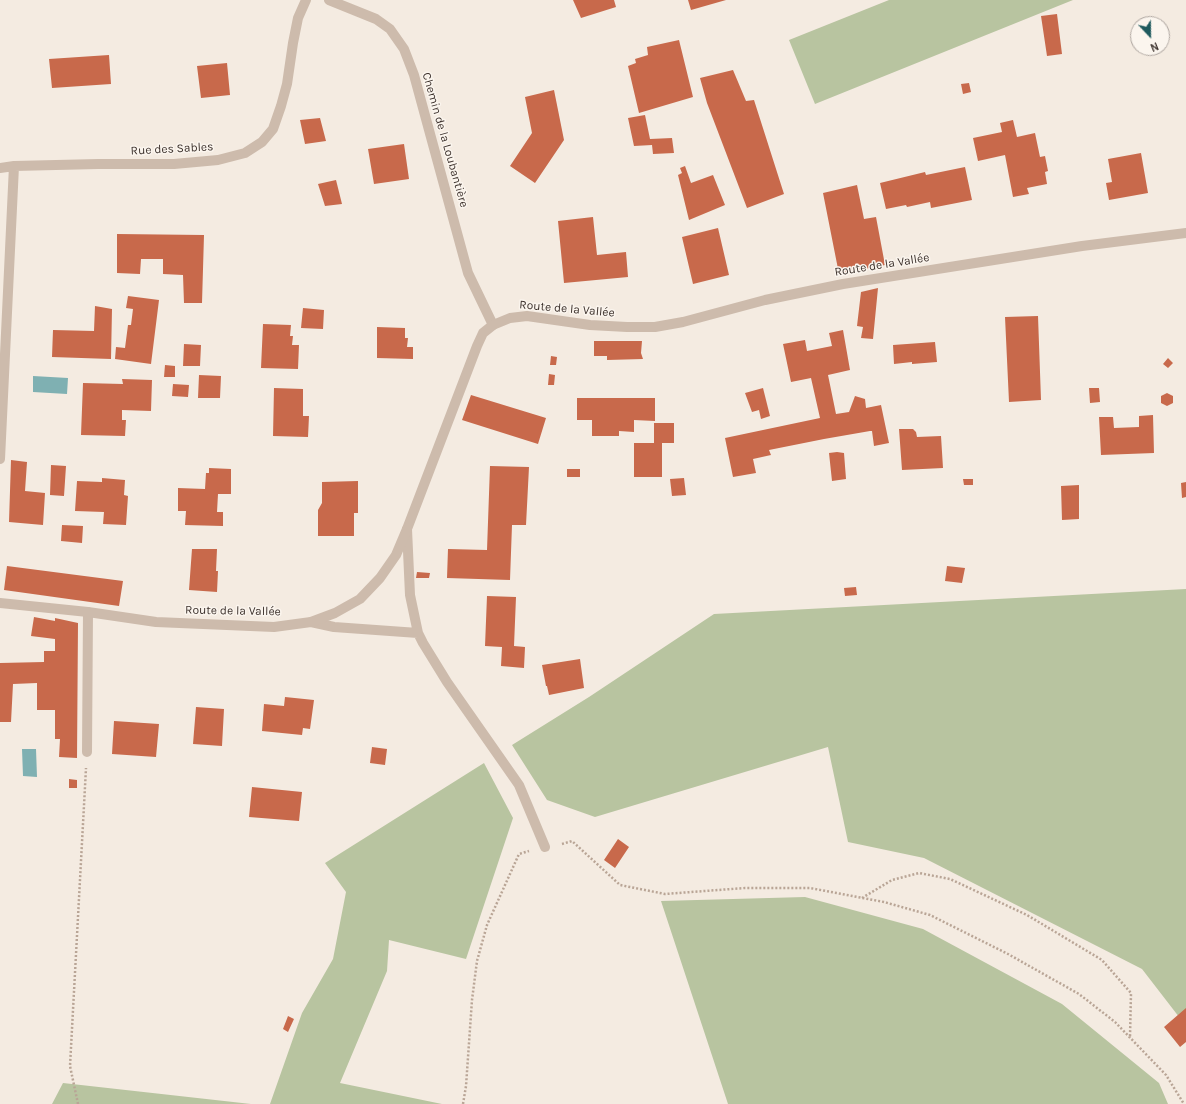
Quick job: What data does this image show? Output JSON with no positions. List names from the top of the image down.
{
  "streets": {
    "street": ["Chemin de la Loubantière", "Rue des Sables", "Route de la Vallée"]
  },
  "crossings": [
    ["Chemin de la Loubantière", "Route de la Vallée"]
  ],
  "north": "bottom"
}
